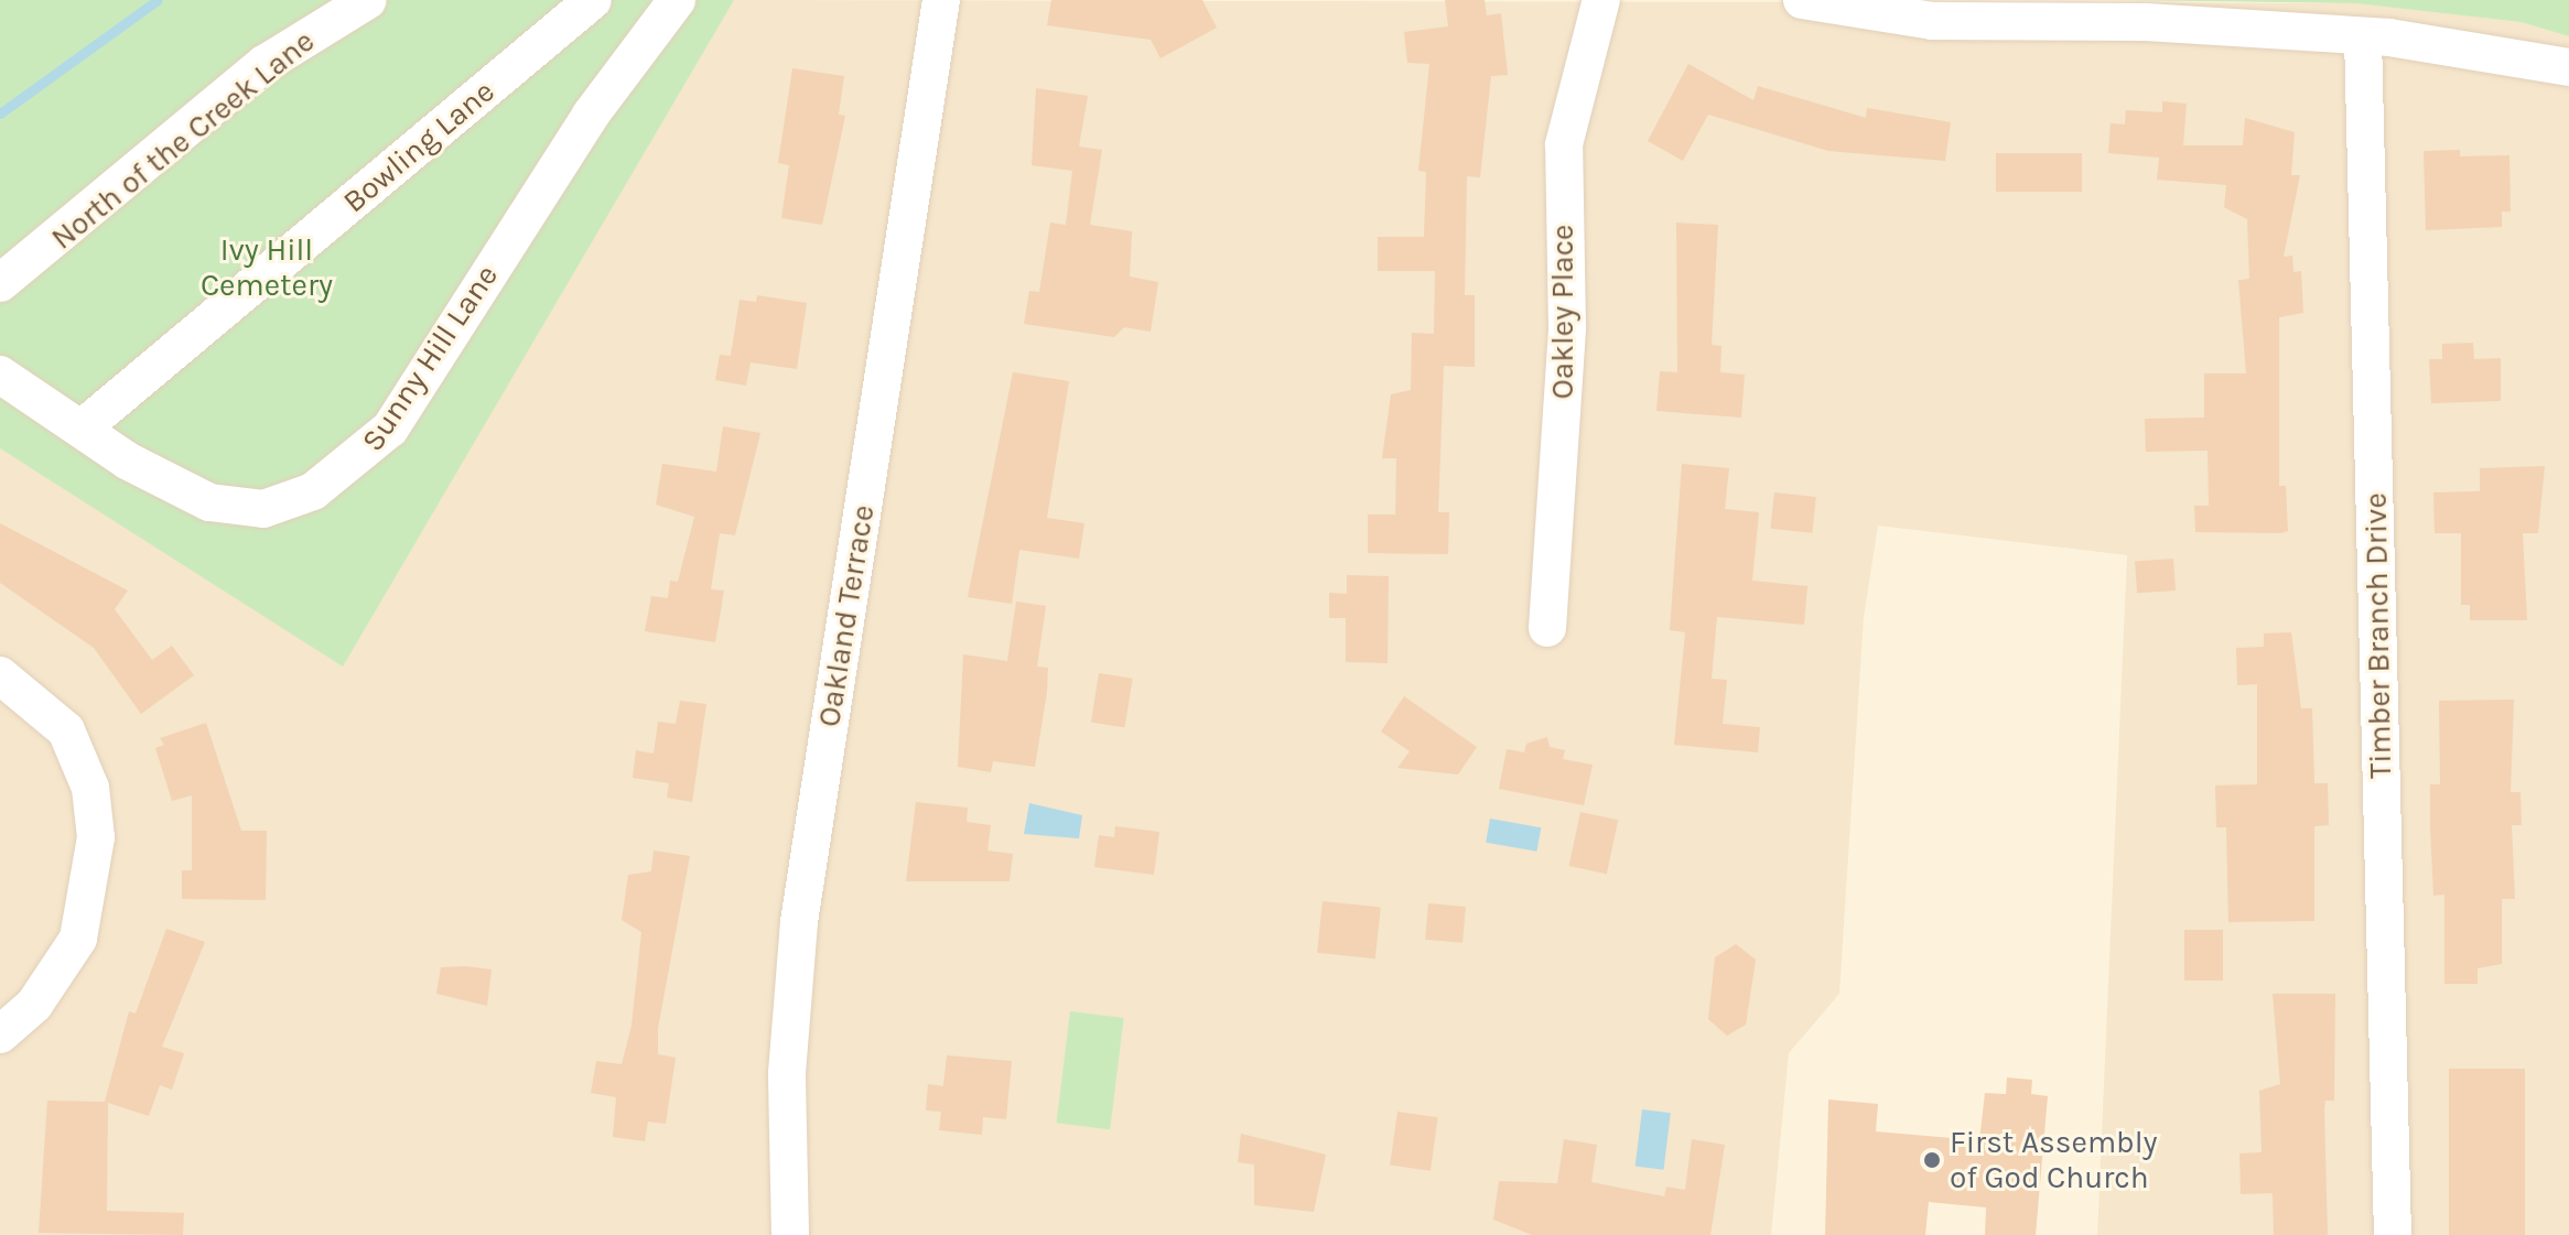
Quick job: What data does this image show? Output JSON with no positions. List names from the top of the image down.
{
  "streets": {
    "street": [
      "North of the Creek Lane",
      "Bowling Lane",
      "Oakley Place",
      "Sunny Hill Lane",
      "Oakland Terrace",
      "Timber Branch Drive"
    ]
  },
  "crossings": [
    ["Bowling Lane", "Sunny Hill Lane"]
  ],
  "parks": ["Ivy Hill Cemetery"],
  "places": ["First Assembly of God Church"]
}
